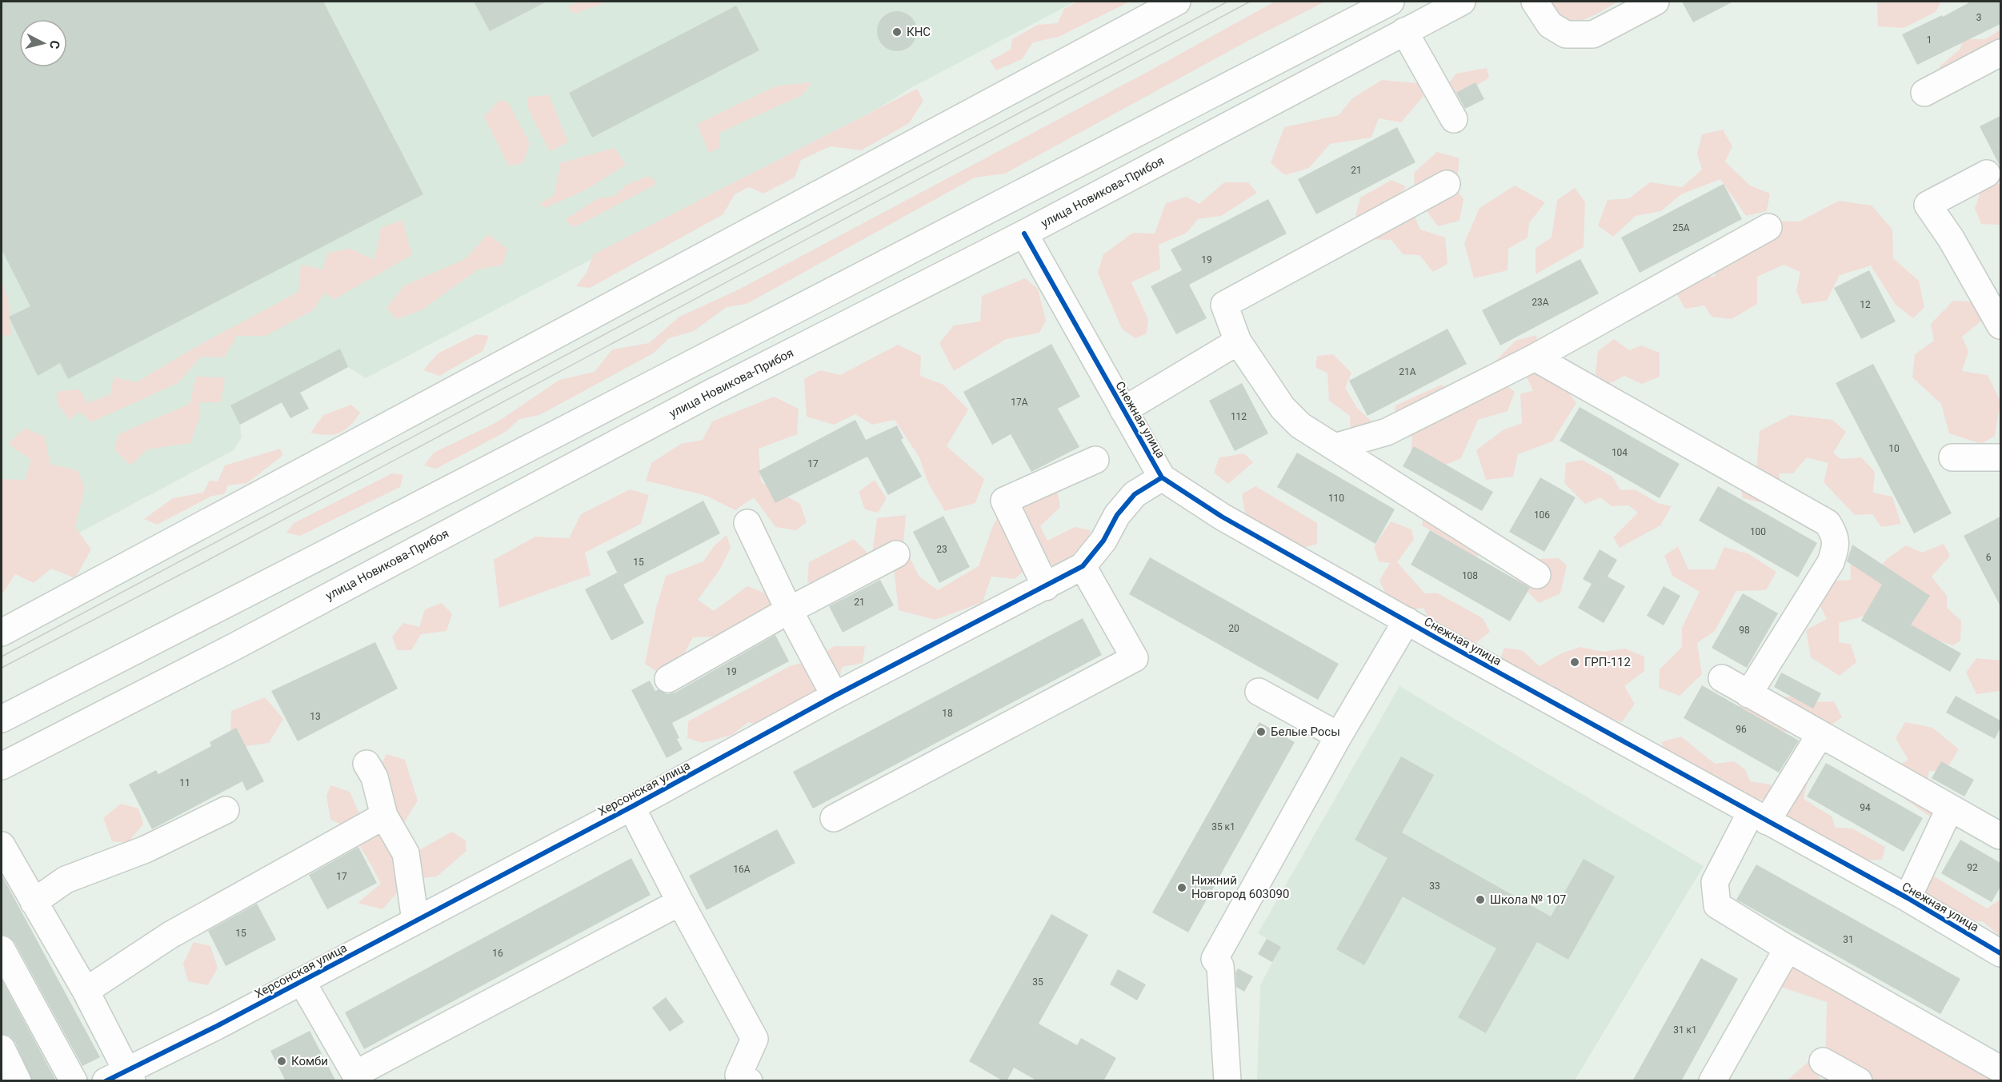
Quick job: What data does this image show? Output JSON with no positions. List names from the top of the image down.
{
  "streets": {
    "main road": ["улица Новикова-Прибоя", "Снежная улица", "Херсонская улица"]
  },
  "crossings": [
    ["улица Новикова-Прибоя", "Снежная улица"],
    ["Снежная улица", "Херсонская улица"]
  ],
  "places": [
    "КНС",
    "ГРП-112",
    "Белые Росы",
    "Нижний Новгород 603090",
    "Школа № 107",
    "Комби"
  ],
  "house_numbers": [
    "3",
    "1",
    "21",
    "25А",
    "19",
    "23А",
    "12",
    "21А",
    "17А",
    "112",
    "10",
    "104",
    "17",
    "110",
    "106",
    "100",
    "23",
    "6",
    "15",
    "108",
    "21",
    "20",
    "98",
    "19",
    "18",
    "13",
    "96",
    "11",
    "94",
    "35 к1",
    "92",
    "16А",
    "17",
    "33",
    "15",
    "31",
    "16",
    "35",
    "31 к1"
  ],
  "north": "right"
}
